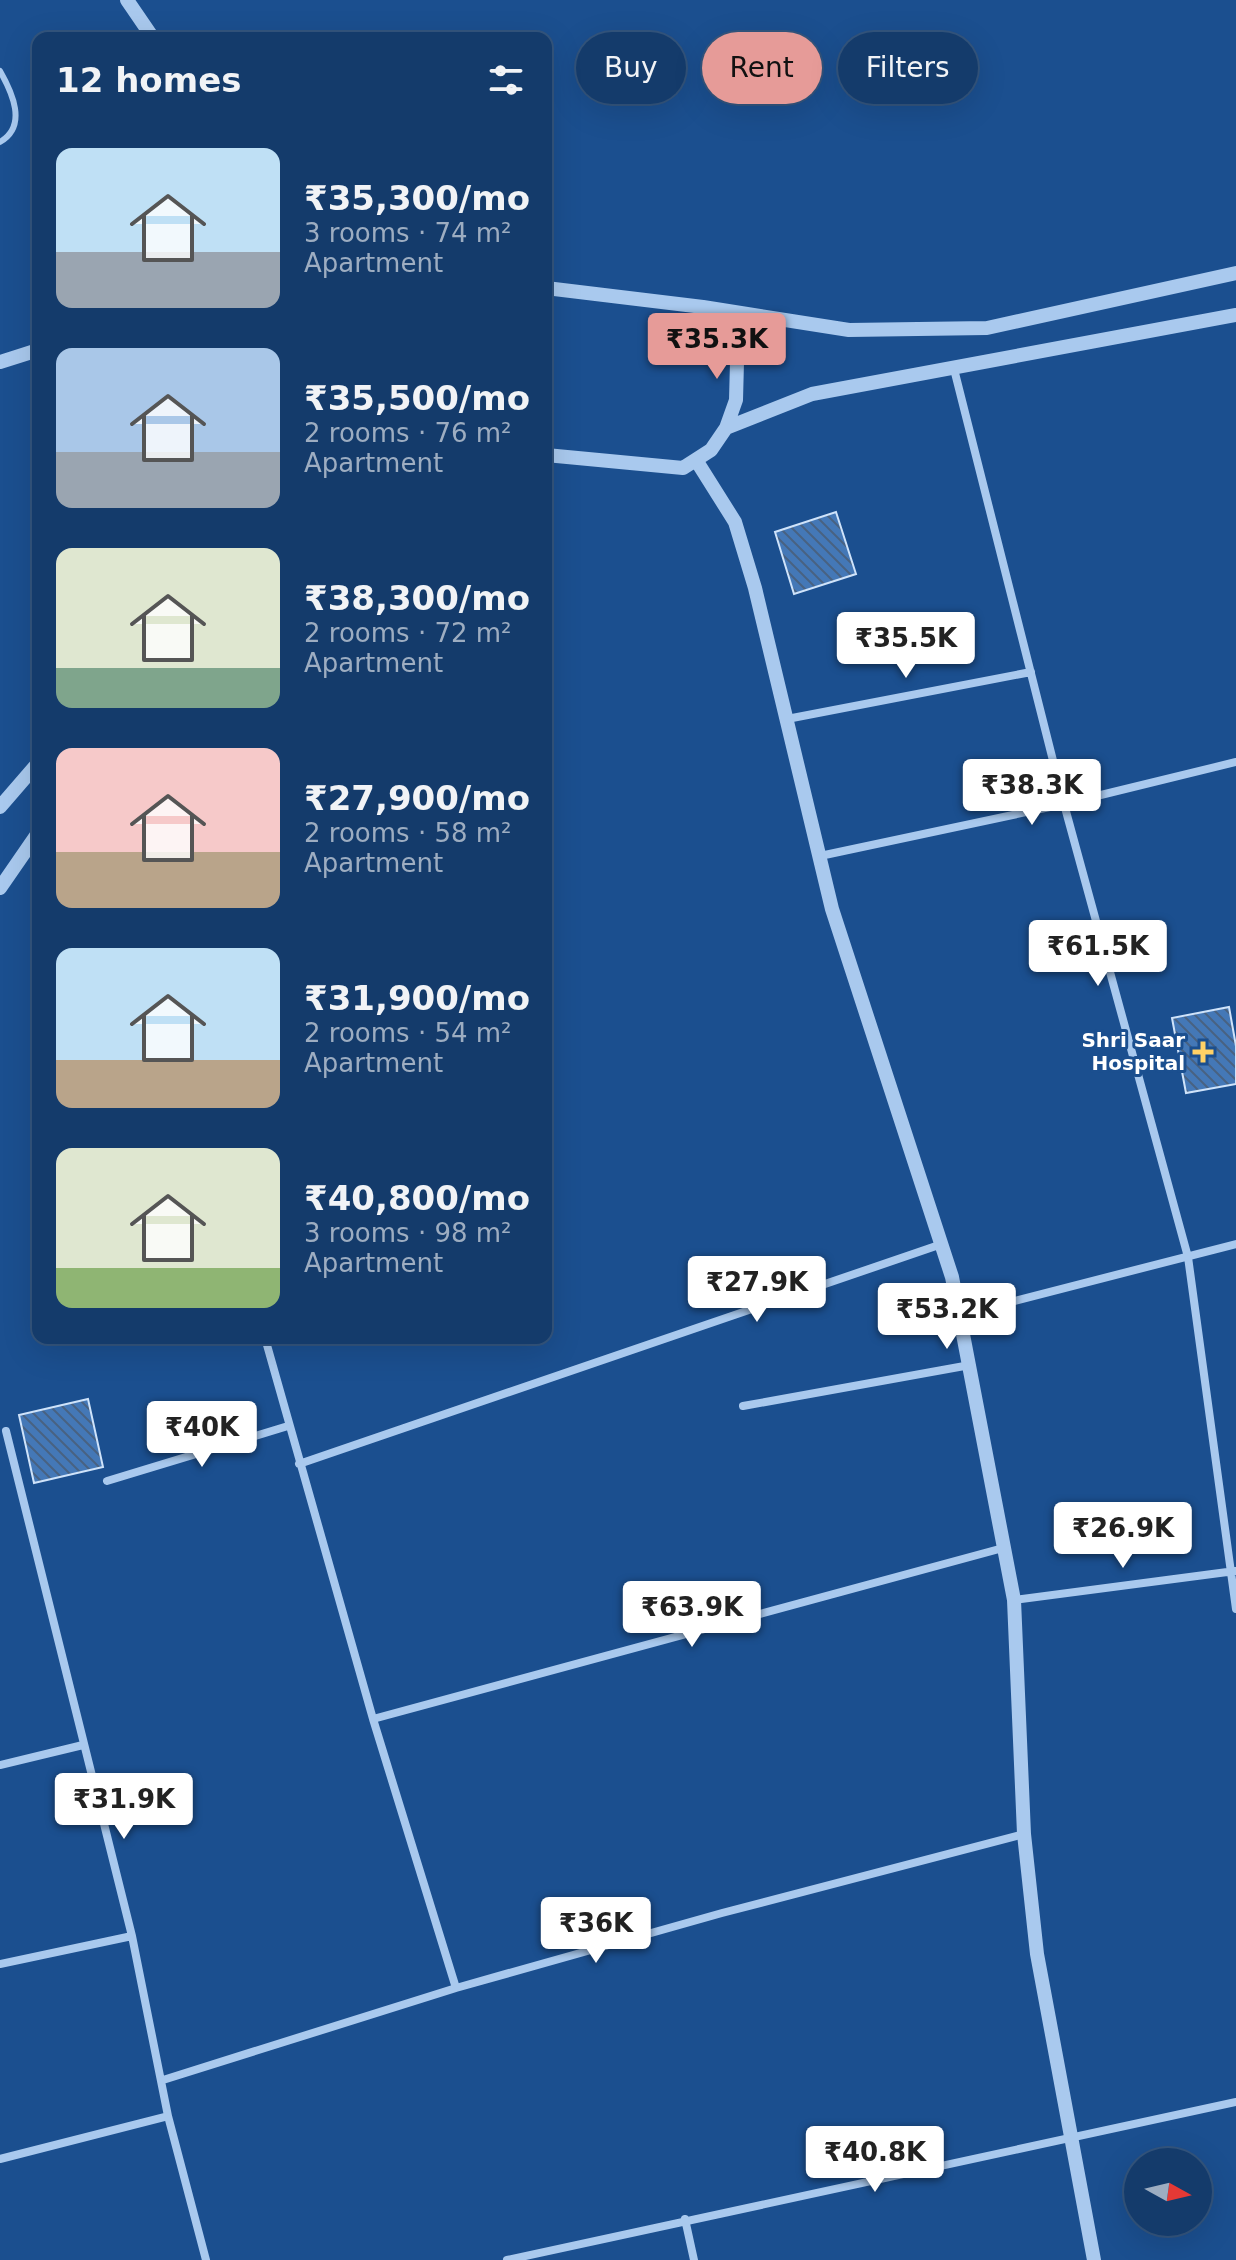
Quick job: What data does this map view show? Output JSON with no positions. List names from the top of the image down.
{
  "places": {
    "health": ["Shri Saar Hospital"]
  },
  "north": "right",
  "page": {
    "chip": ["Buy", "Rent", "Filters"],
    "heading": "12 homes",
    "list": [
      {
        "name": "₹35,300/mo",
        "note": "3 rooms · 74 m² · Apartment"
      },
      {
        "name": "₹35,500/mo",
        "note": "2 rooms · 76 m² · Apartment"
      },
      {
        "name": "₹38,300/mo",
        "note": "2 rooms · 72 m² · Apartment"
      },
      {
        "name": "₹27,900/mo",
        "note": "2 rooms · 58 m² · Apartment"
      },
      {
        "name": "₹31,900/mo",
        "note": "2 rooms · 54 m² · Apartment"
      },
      {
        "name": "₹40,800/mo",
        "note": "3 rooms · 98 m² · Apartment"
      }
    ],
    "price": [
      "₹35.3K",
      "₹35.5K",
      "₹38.3K",
      "₹61.5K",
      "₹27.9K",
      "₹53.2K",
      "₹40K",
      "₹26.9K",
      "₹63.9K",
      "₹31.9K",
      "₹36K",
      "₹40.8K"
    ]
  }
}
